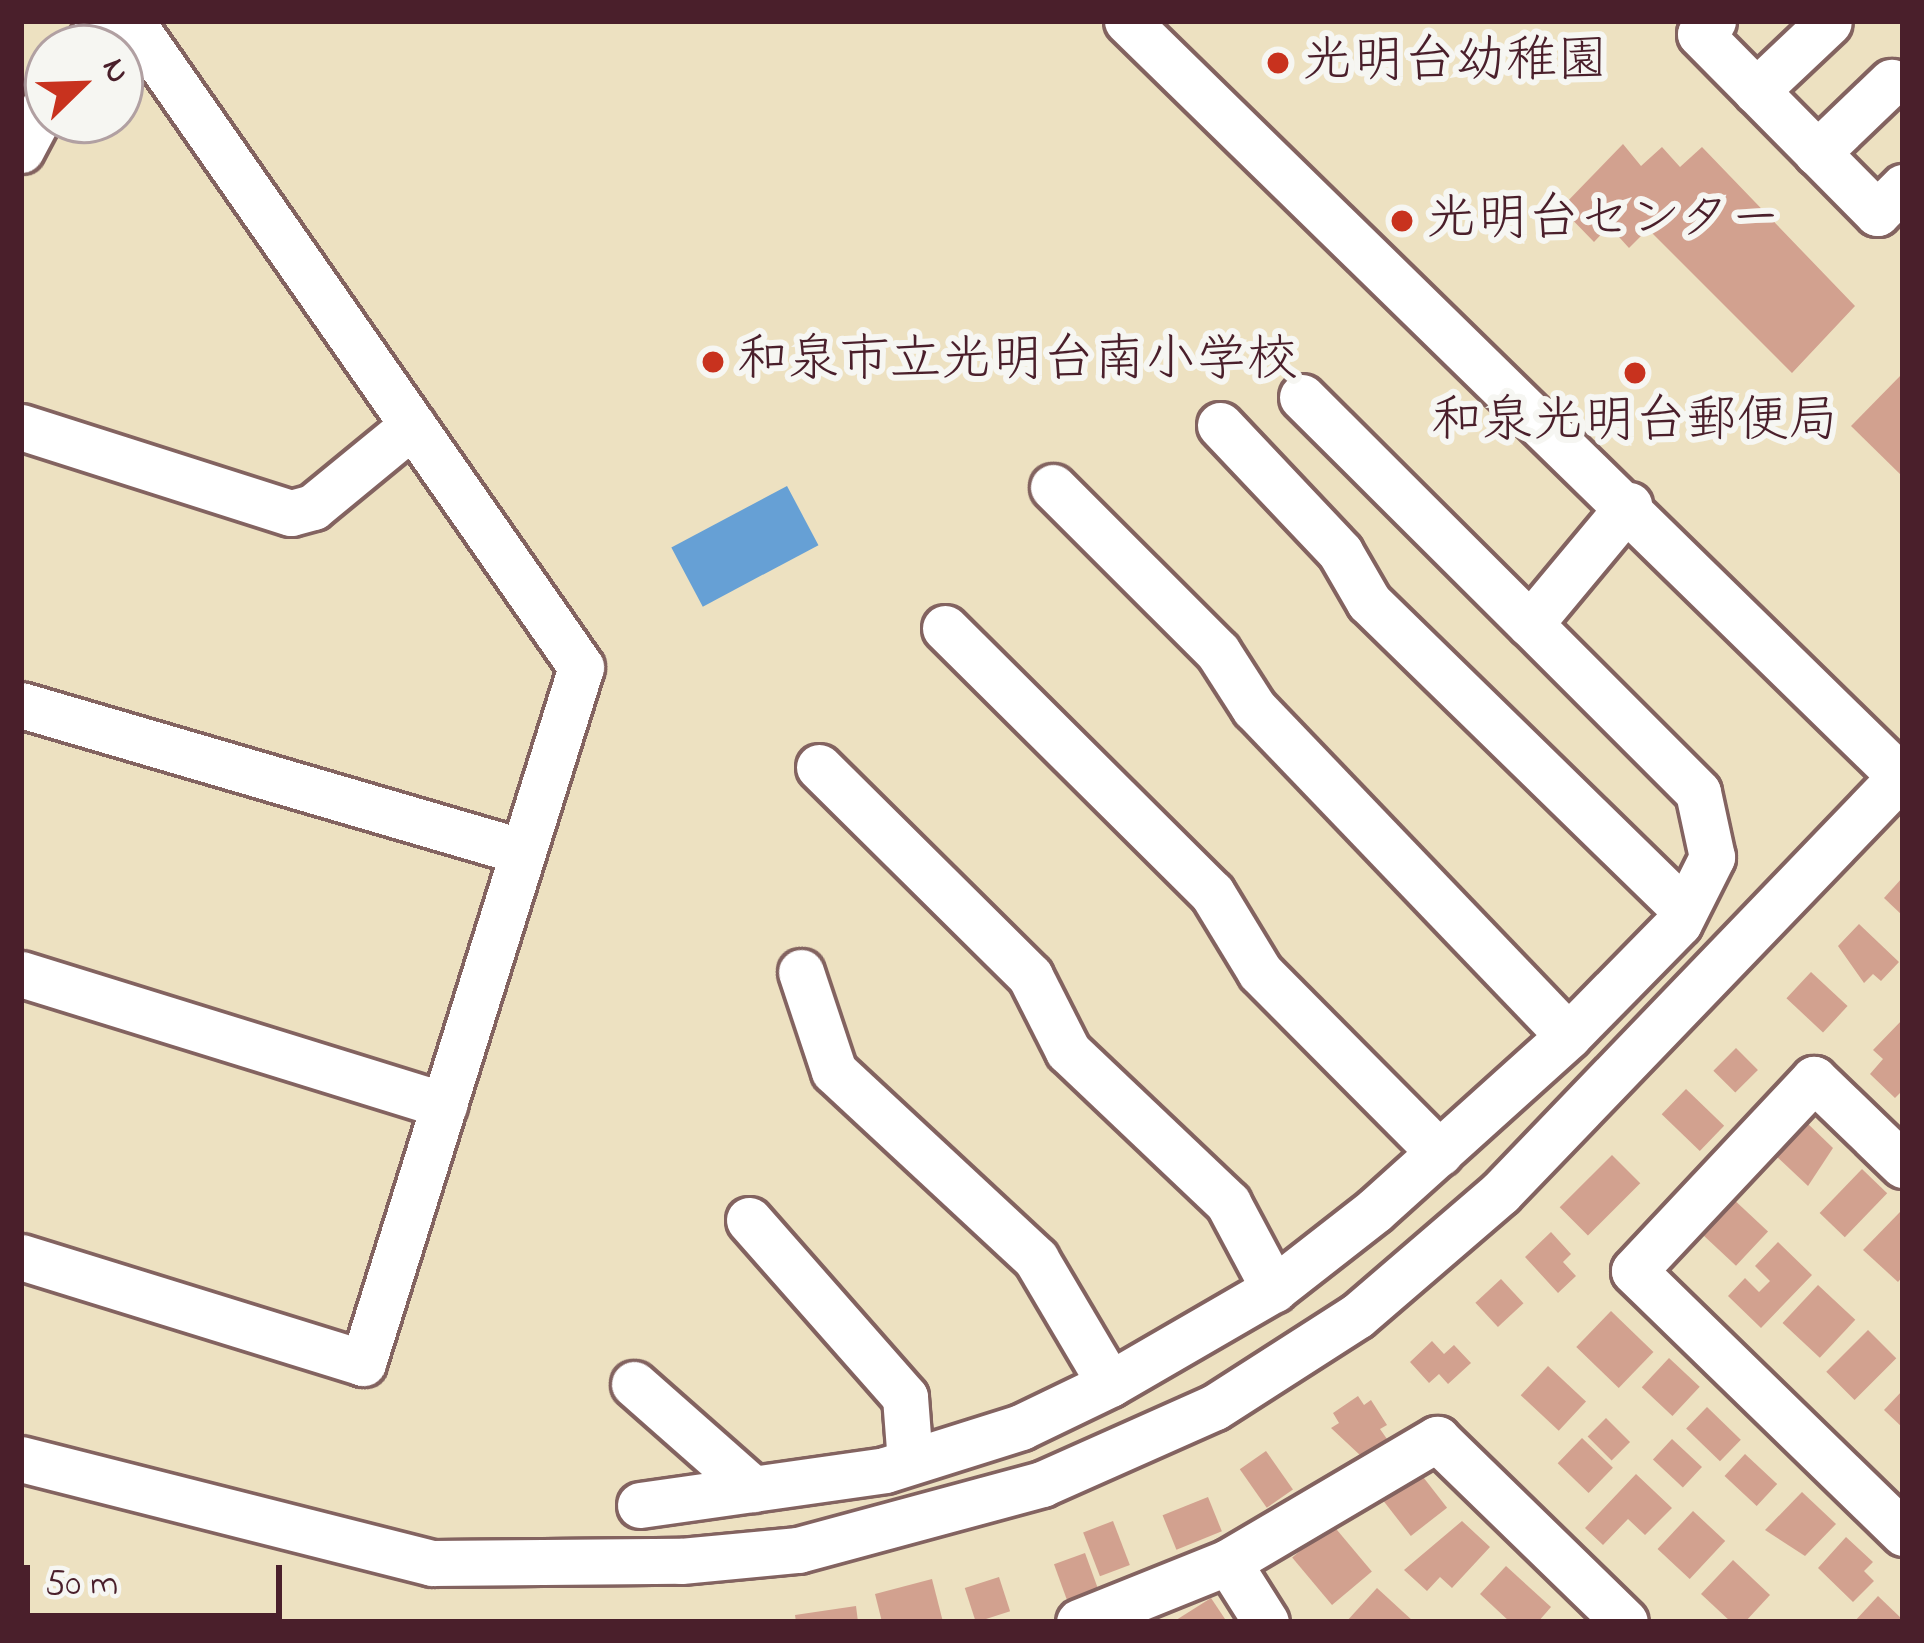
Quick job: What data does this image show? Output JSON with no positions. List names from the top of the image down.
{
  "places": [
    "光明台幼稚園",
    "光明台センター",
    "和泉市立光明台南小学校",
    "和泉光明台郵便局"
  ],
  "scale_bar": "50 m",
  "north": "top right"
}
